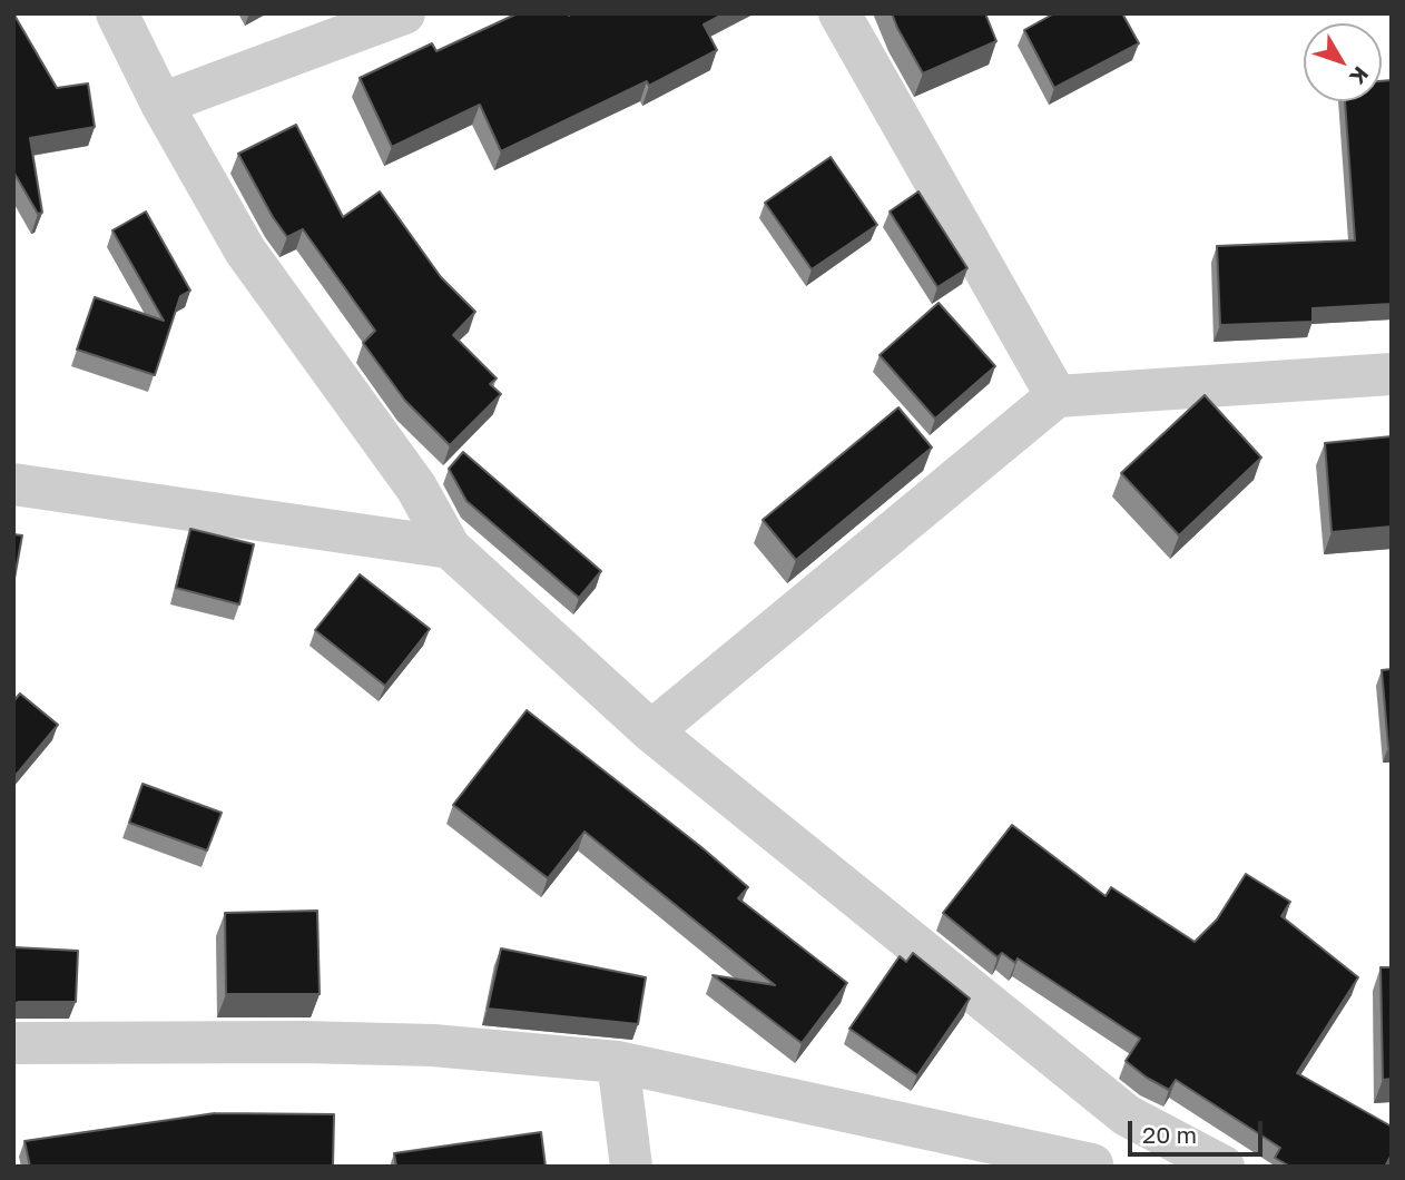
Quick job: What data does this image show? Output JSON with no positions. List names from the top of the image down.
{
  "scale_bar": "20 m",
  "north": "bottom right"
}
